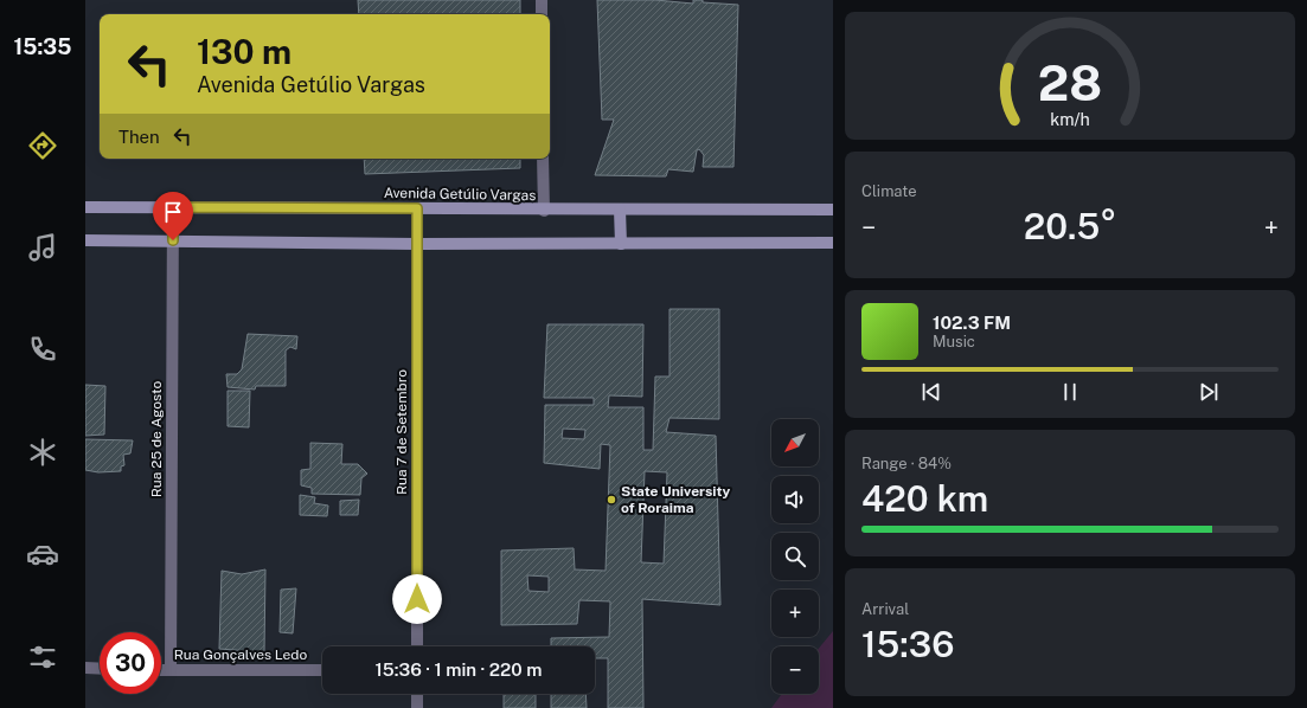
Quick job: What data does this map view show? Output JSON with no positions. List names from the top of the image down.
{
  "streets": {
    "main road": ["Avenida Getúlio Vargas"],
    "street": ["Rua 7 de Setembro", "Rua 25 de Agosto", "Rua Gonçalves Ledo"]
  },
  "crossings": [
    ["Avenida Getúlio Vargas", "Rua 7 de Setembro"],
    ["Avenida Getúlio Vargas", "Rua 25 de Agosto"],
    ["Rua 25 de Agosto", "Rua Gonçalves Ledo"]
  ],
  "places": ["State University of Roraima"],
  "north": "bottom left",
  "page": {
    "tabs": "15:35",
    "turn": ["130 m", "Avenida Getúlio Vargas"],
    "then": "Then",
    "tile": [
      "Climate",
      ["Range · 84%", "420 km"],
      ["Arrival", "15:36"]
    ],
    "heat": ["−", "20.5°", "+"],
    "song": ["102.3 FM", "Music"],
    "map_buttons": ["+", "−"],
    "limit": "30",
    "trip": "15:36 · 1 min · 220 m",
    "gauge": ["28", "km/h"]
  }
}
